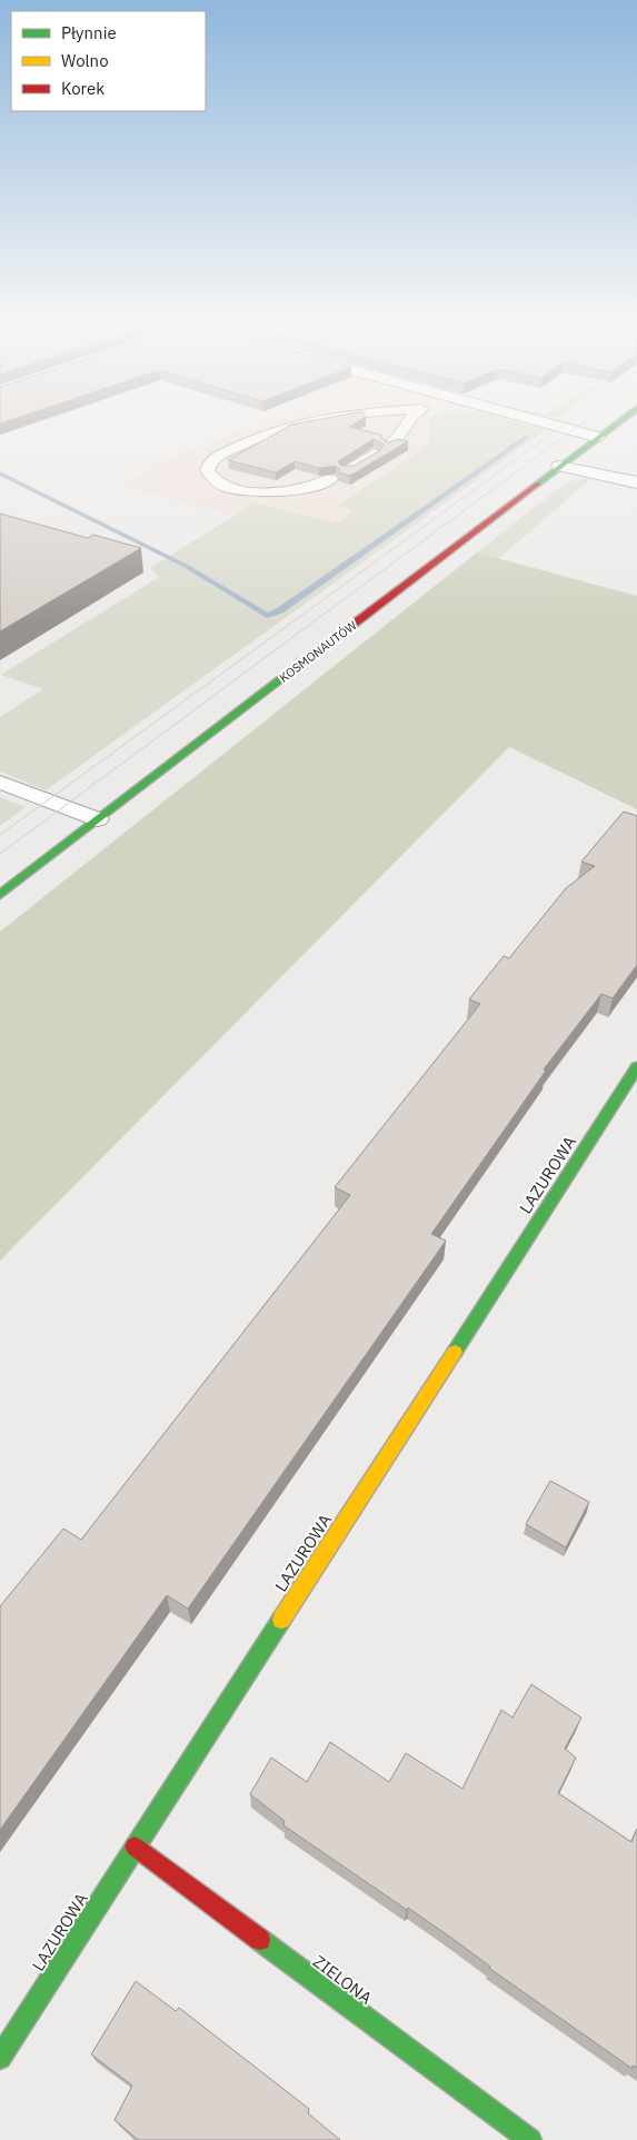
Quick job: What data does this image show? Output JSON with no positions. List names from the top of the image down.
{
  "streets": {
    "main road": ["KOSMONAUTÓW", "LAZUROWA", "ZIELONA"]
  },
  "crossings": [
    ["LAZUROWA", "ZIELONA"]
  ],
  "legend": ["Płynnie", "Wolno", "Korek"]
}
